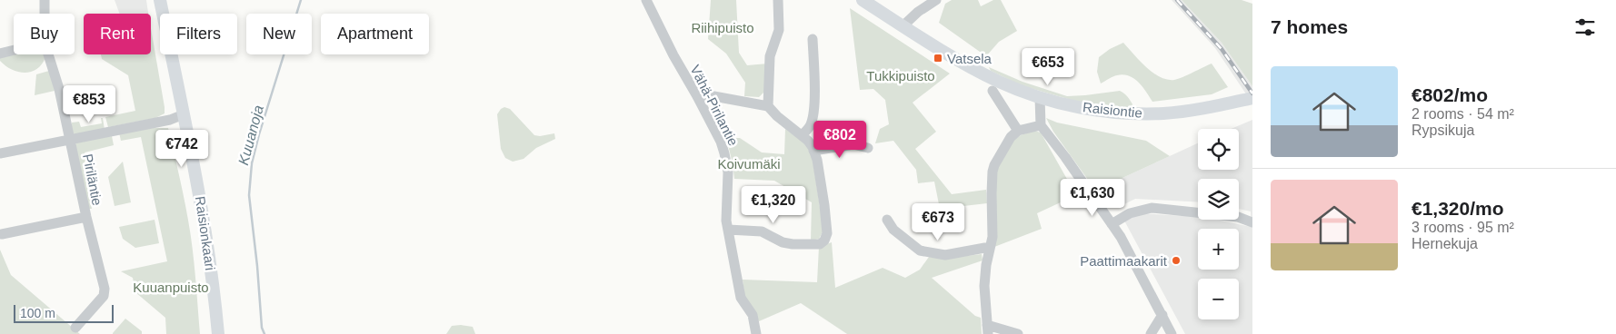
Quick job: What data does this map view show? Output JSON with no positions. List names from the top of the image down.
{
  "streets": {
    "main road": ["Raisiontie", "Raisionkaari"],
    "street": ["Vähä-Pirilantie", "Piriläntie"]
  },
  "water": ["Kuuanoja"],
  "parks": [
    "Riihipuisto",
    "Tukkipuisto",
    "Koivumäki",
    "Kuuanpuisto"
  ],
  "places": {
    "transit": ["Vatsela"],
    "other": ["Paattimaakarit"]
  },
  "scale_bar": "100 m",
  "page": {
    "heading": "7 homes",
    "chip": [
      "Buy",
      "Rent",
      "Filters",
      "New",
      "Apartment"
    ],
    "price": [
      "€653",
      "€853",
      "€802",
      "€742",
      "€1,630",
      "€1,320",
      "€673"
    ],
    "list": [
      {
        "name": "€802/mo",
        "note": "2 rooms · 54 m² · Rypsikuja"
      },
      {
        "name": "€1,320/mo",
        "note": "3 rooms · 95 m² · Hernekuja"
      }
    ],
    "map_buttons": ["+", "−"],
    "scale": "100 m"
  }
}
